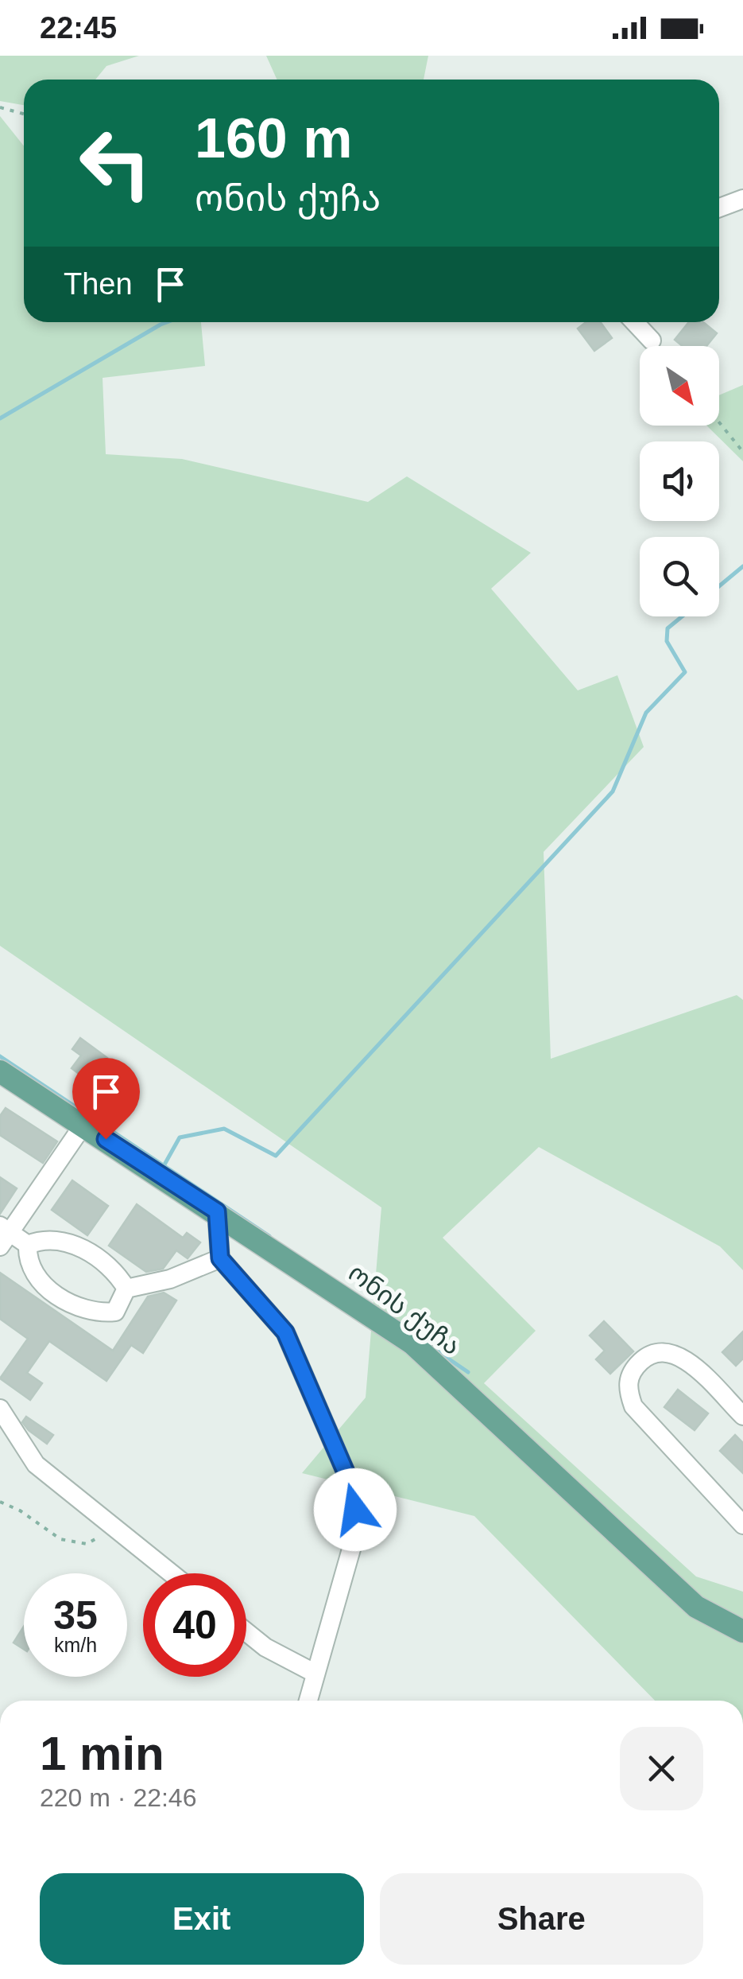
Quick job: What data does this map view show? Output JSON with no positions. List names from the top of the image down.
{
  "streets": {
    "main road": ["ონის ქუჩა"]
  },
  "north": "bottom right",
  "page": {
    "status": "22:45",
    "turn": ["160 m", "ონის ქუჩა"],
    "then": "Then",
    "speed": "35 km/h",
    "limit": "40",
    "heading": ["1 min", "220 m · 22:46"],
    "buttons": ["Exit", "Share"]
  }
}
